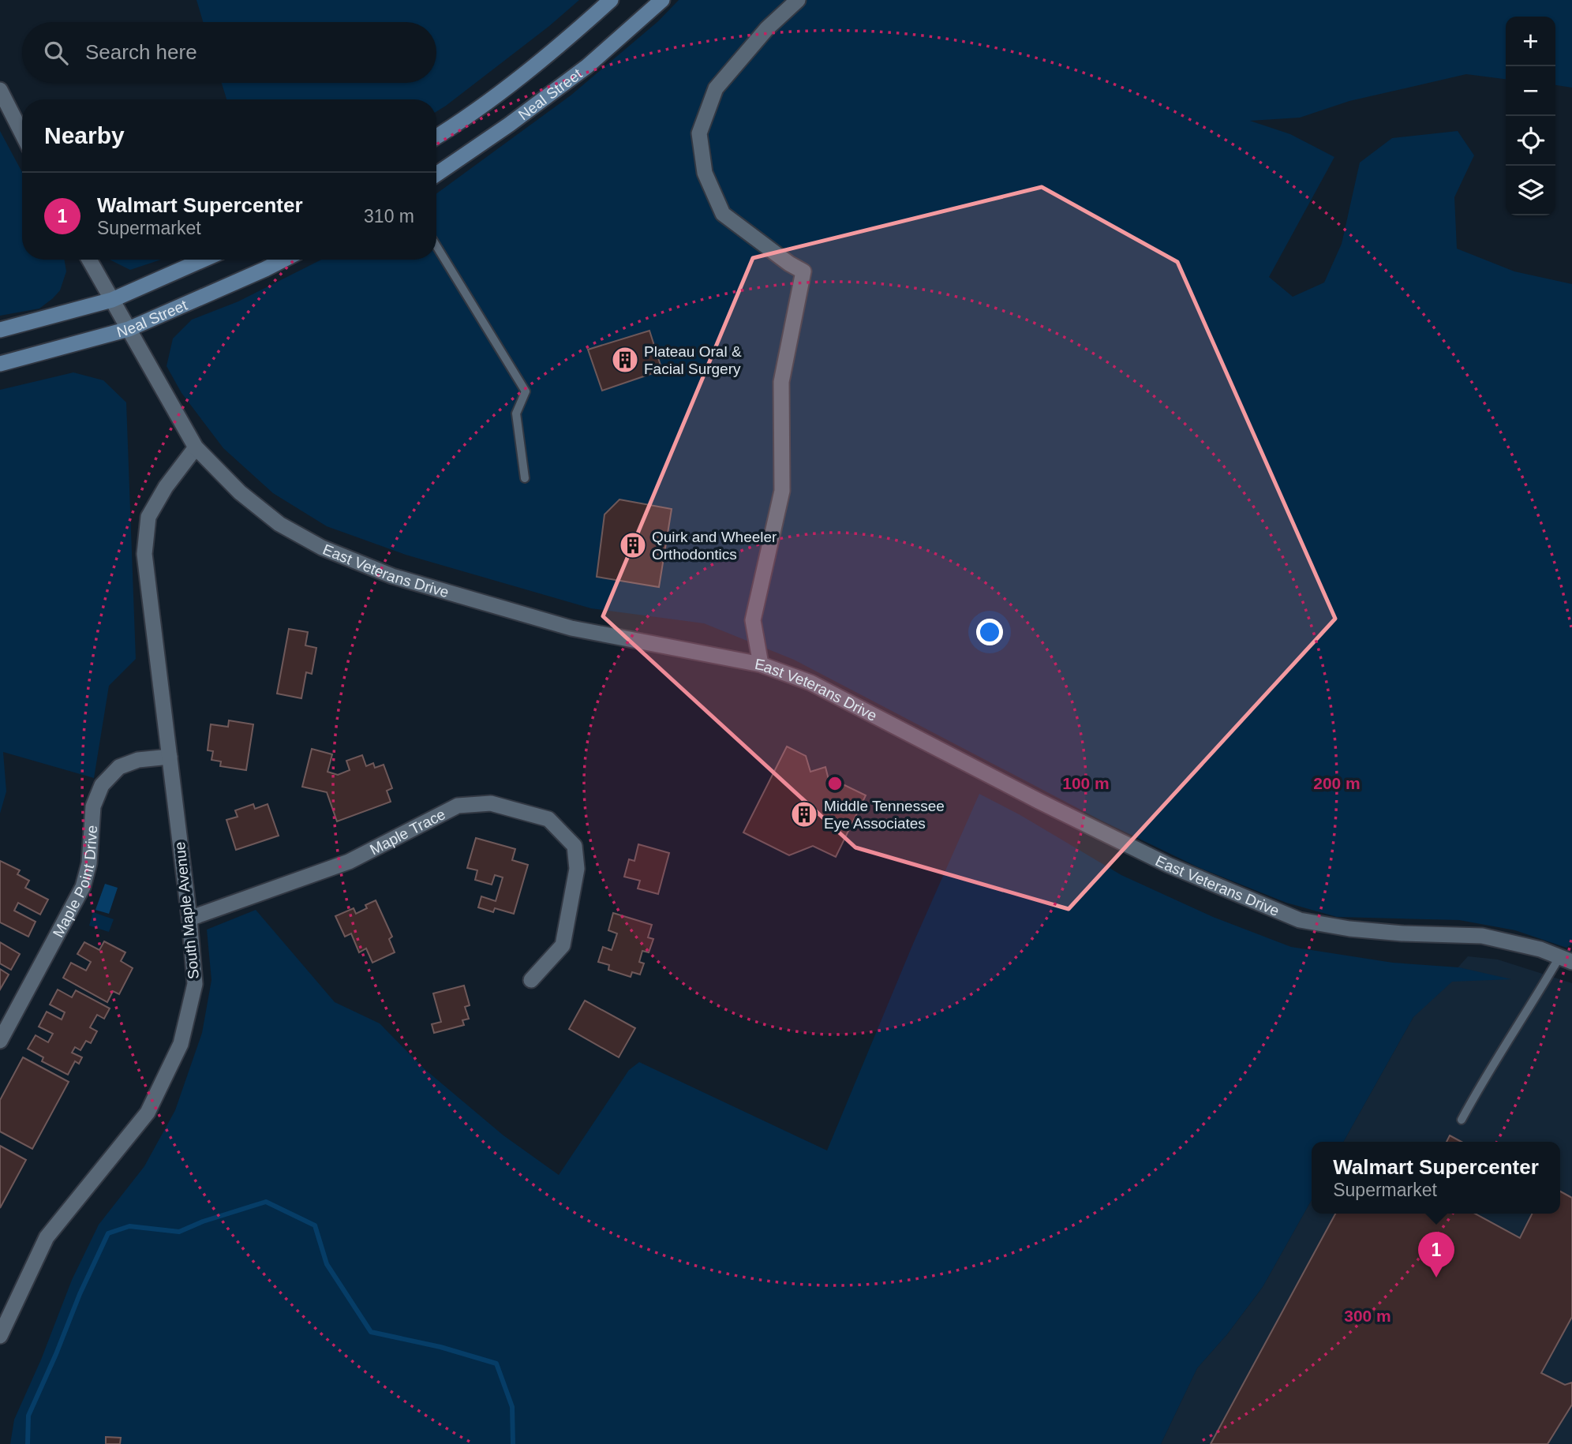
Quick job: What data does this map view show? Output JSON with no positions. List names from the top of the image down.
{
  "streets": {
    "main road": ["Neal Street"],
    "street": [
      "East Veterans Drive",
      "Maple Trace",
      "Maple Point Drive",
      "South Maple Avenue"
    ]
  },
  "crossings": [
    ["Neal Street", "East Veterans Drive"],
    ["East Veterans Drive", "South Maple Avenue"],
    ["Maple Trace", "South Maple Avenue"],
    ["Maple Point Drive", "South Maple Avenue"]
  ],
  "places": {
    "building": ["Plateau Oral & Facial Surgery", "Quirk and Wheeler Orthodontics", "Middle Tennessee Eye Associates"]
  },
  "page": {
    "map_buttons": ["+", "−"],
    "search": "Search here",
    "heading": "Nearby",
    "list": [
      {
        "mark": "1",
        "name": "Walmart Supercenter",
        "note": "Supermarket",
        "value": "310 m"
      }
    ],
    "popup": ["Walmart Supercenter", "Supermarket"],
    "pins": "1"
  },
  "rings": ["100 m", "200 m", "300 m"]
}
